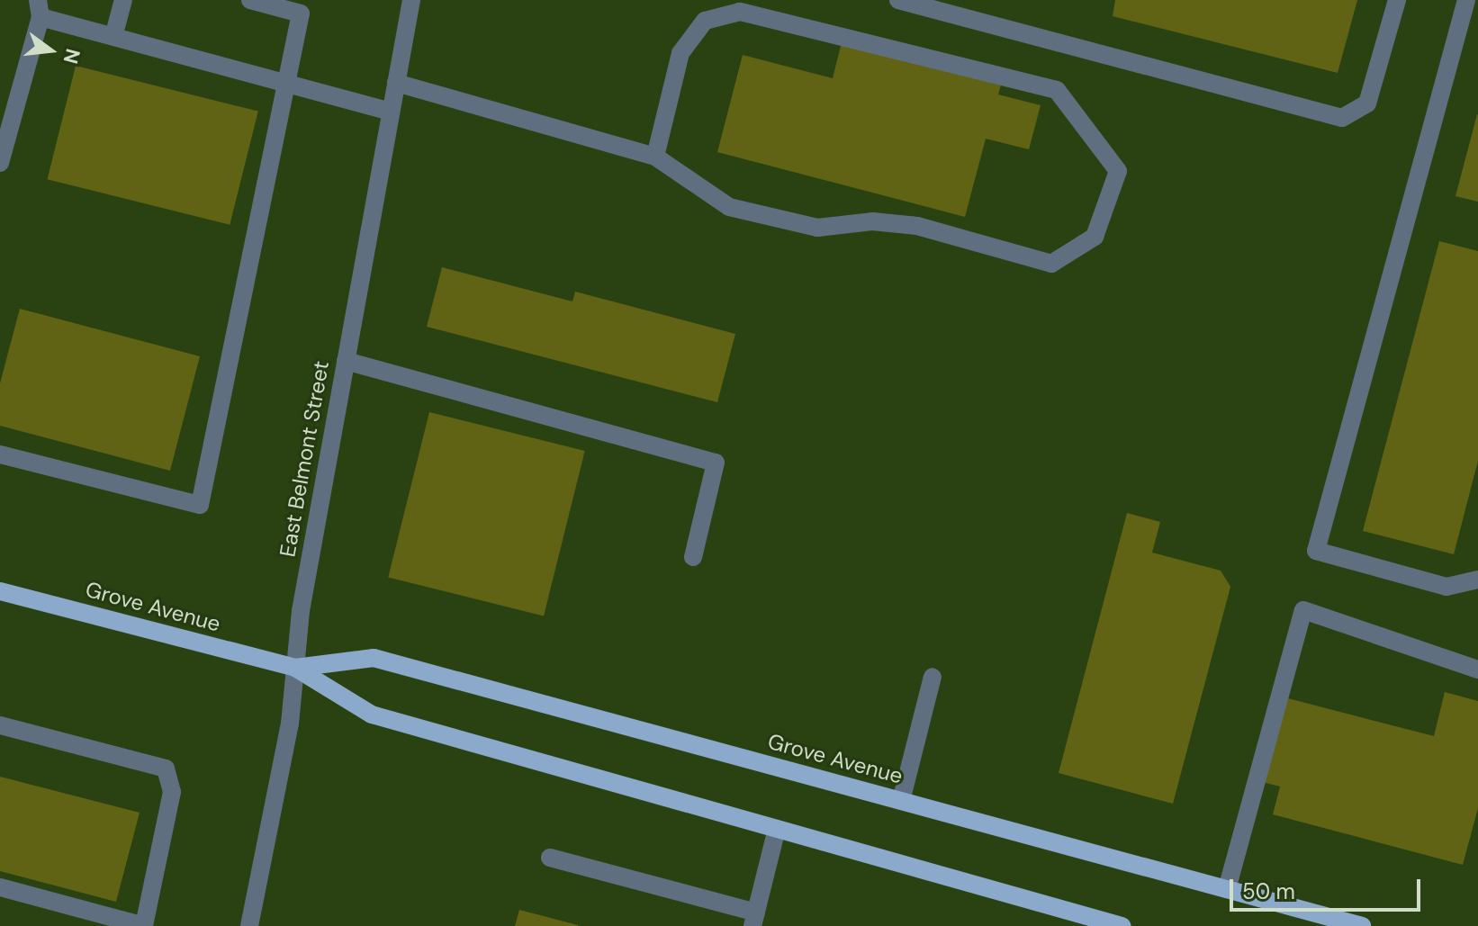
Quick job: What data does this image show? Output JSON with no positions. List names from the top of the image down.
{
  "streets": {
    "main road": ["Grove Avenue"],
    "street": ["East Belmont Street"]
  },
  "crossings": [
    ["East Belmont Street", "Grove Avenue"]
  ],
  "scale_bar": "50 m",
  "north": "right"
}
